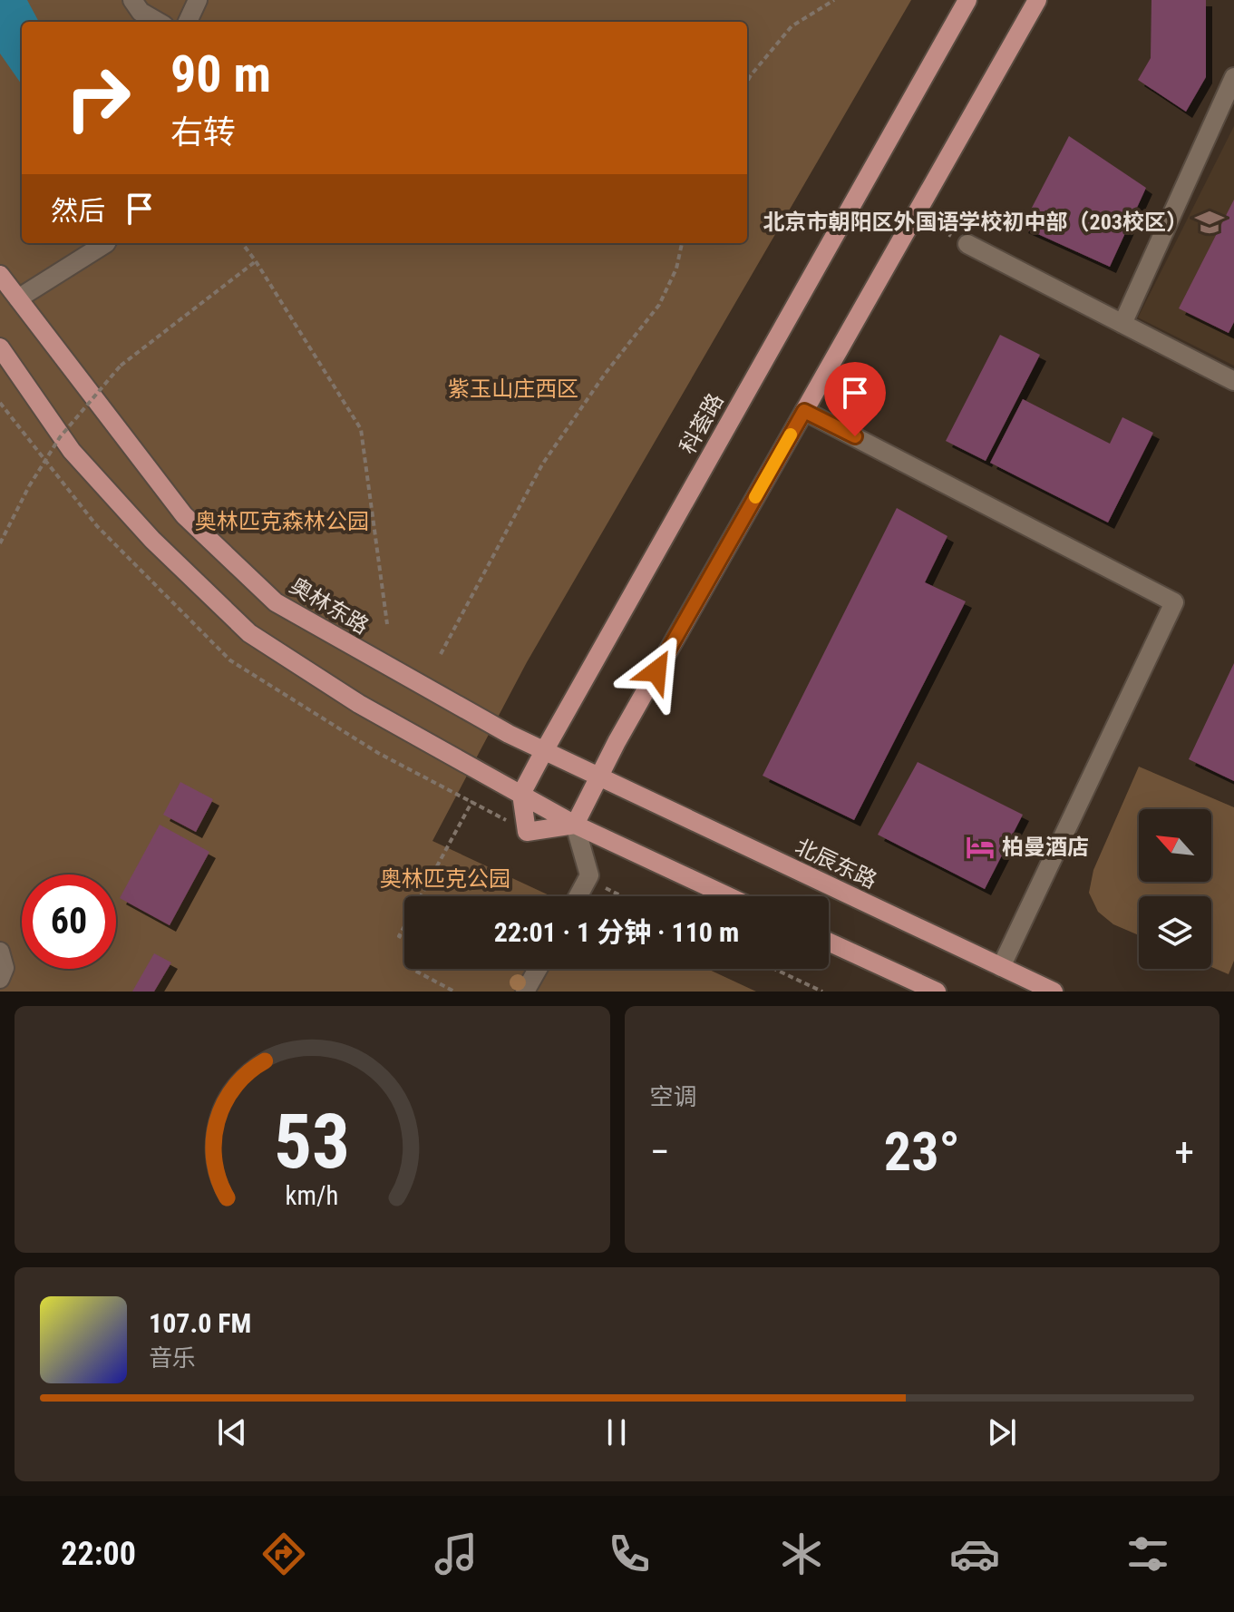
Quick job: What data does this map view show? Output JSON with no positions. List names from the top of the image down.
{
  "streets": {
    "main road": ["科荟路", "奥林东路", "北辰东路"]
  },
  "crossings": [
    ["科荟路", "奥林东路"],
    ["奥林东路", "北辰东路"]
  ],
  "parks": ["紫玉山庄西区", "奥林匹克森林公园", "奥林匹克公园"],
  "places": {
    "school or university": ["北京市朝阳区外国语学校初中部（203校区）"],
    "hotel": ["柏曼酒店"]
  },
  "north": "top left",
  "page": {
    "turn": ["90 m", "右转"],
    "then": "然后",
    "limit": "60",
    "trip": "22:01 · 1 分钟 · 110 m",
    "tile": "空调",
    "heat": ["−", "23°", "+"],
    "song": ["107.0 FM", "音乐"],
    "tabs": "22:00",
    "gauge": ["53", "km/h"]
  }
}
